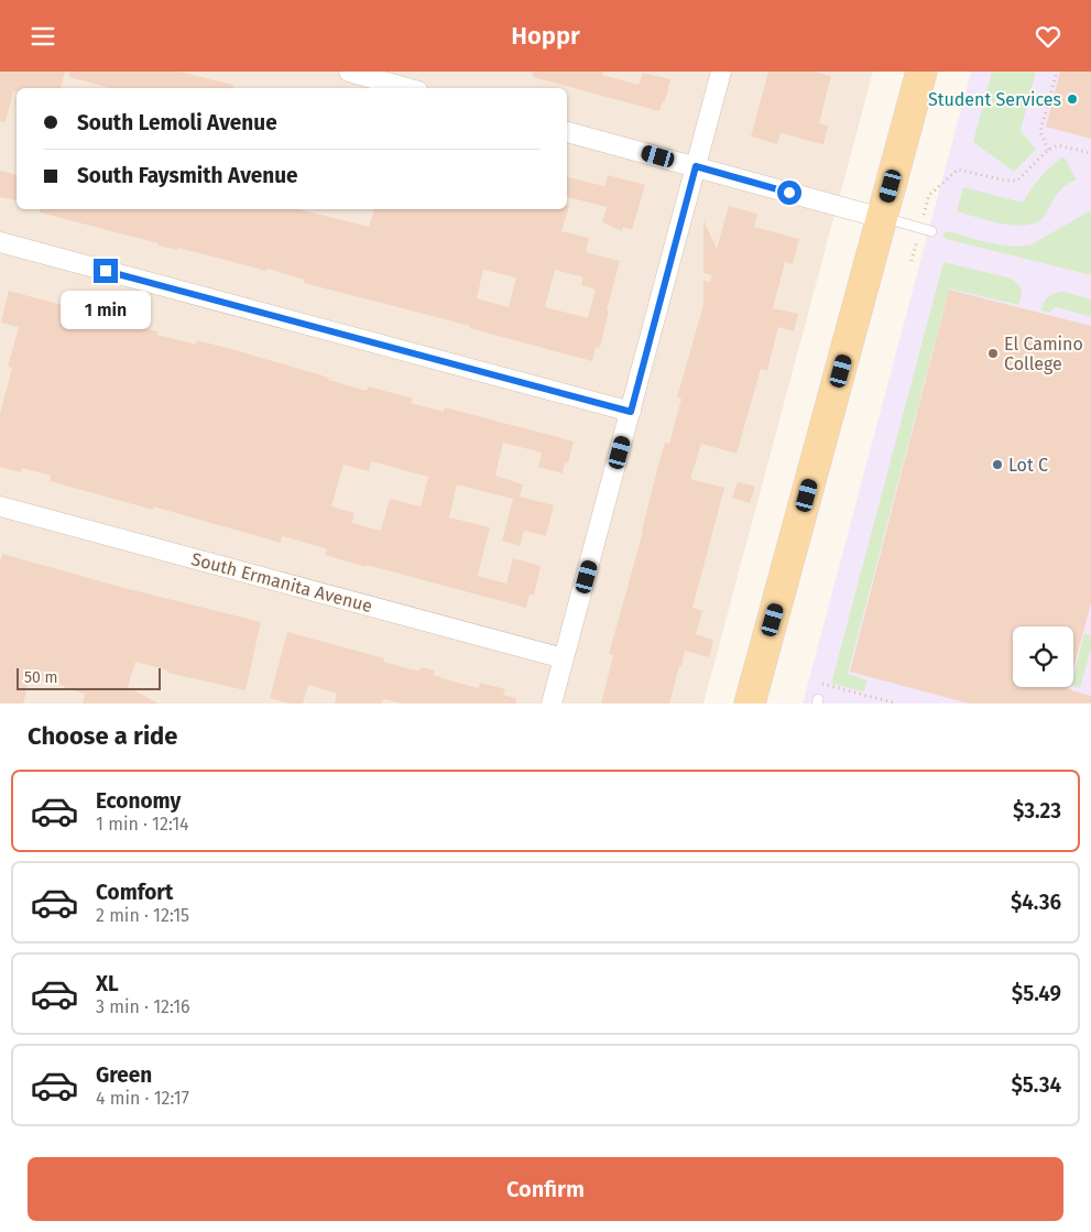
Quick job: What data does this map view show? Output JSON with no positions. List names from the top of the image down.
{
  "streets": {
    "street": ["South Ermanita Avenue"]
  },
  "places": ["Student Services", "El Camino College", "Lot C"],
  "scale_bar": "50 m",
  "page": {
    "header": "Hoppr",
    "banner": ["South Lemoli Avenue", "South Faysmith Avenue"],
    "bubble": "1 min",
    "scale": "50 m",
    "heading": "Choose a ride",
    "list": [
      {
        "name": "Economy",
        "note": "1 min · 12:14",
        "value": "$3.23"
      },
      {
        "name": "Comfort",
        "note": "2 min · 12:15",
        "value": "$4.36"
      },
      {
        "name": "XL",
        "note": "3 min · 12:16",
        "value": "$5.49"
      },
      {
        "name": "Green",
        "note": "4 min · 12:17",
        "value": "$5.34"
      }
    ],
    "buttons": "Confirm"
  }
}
